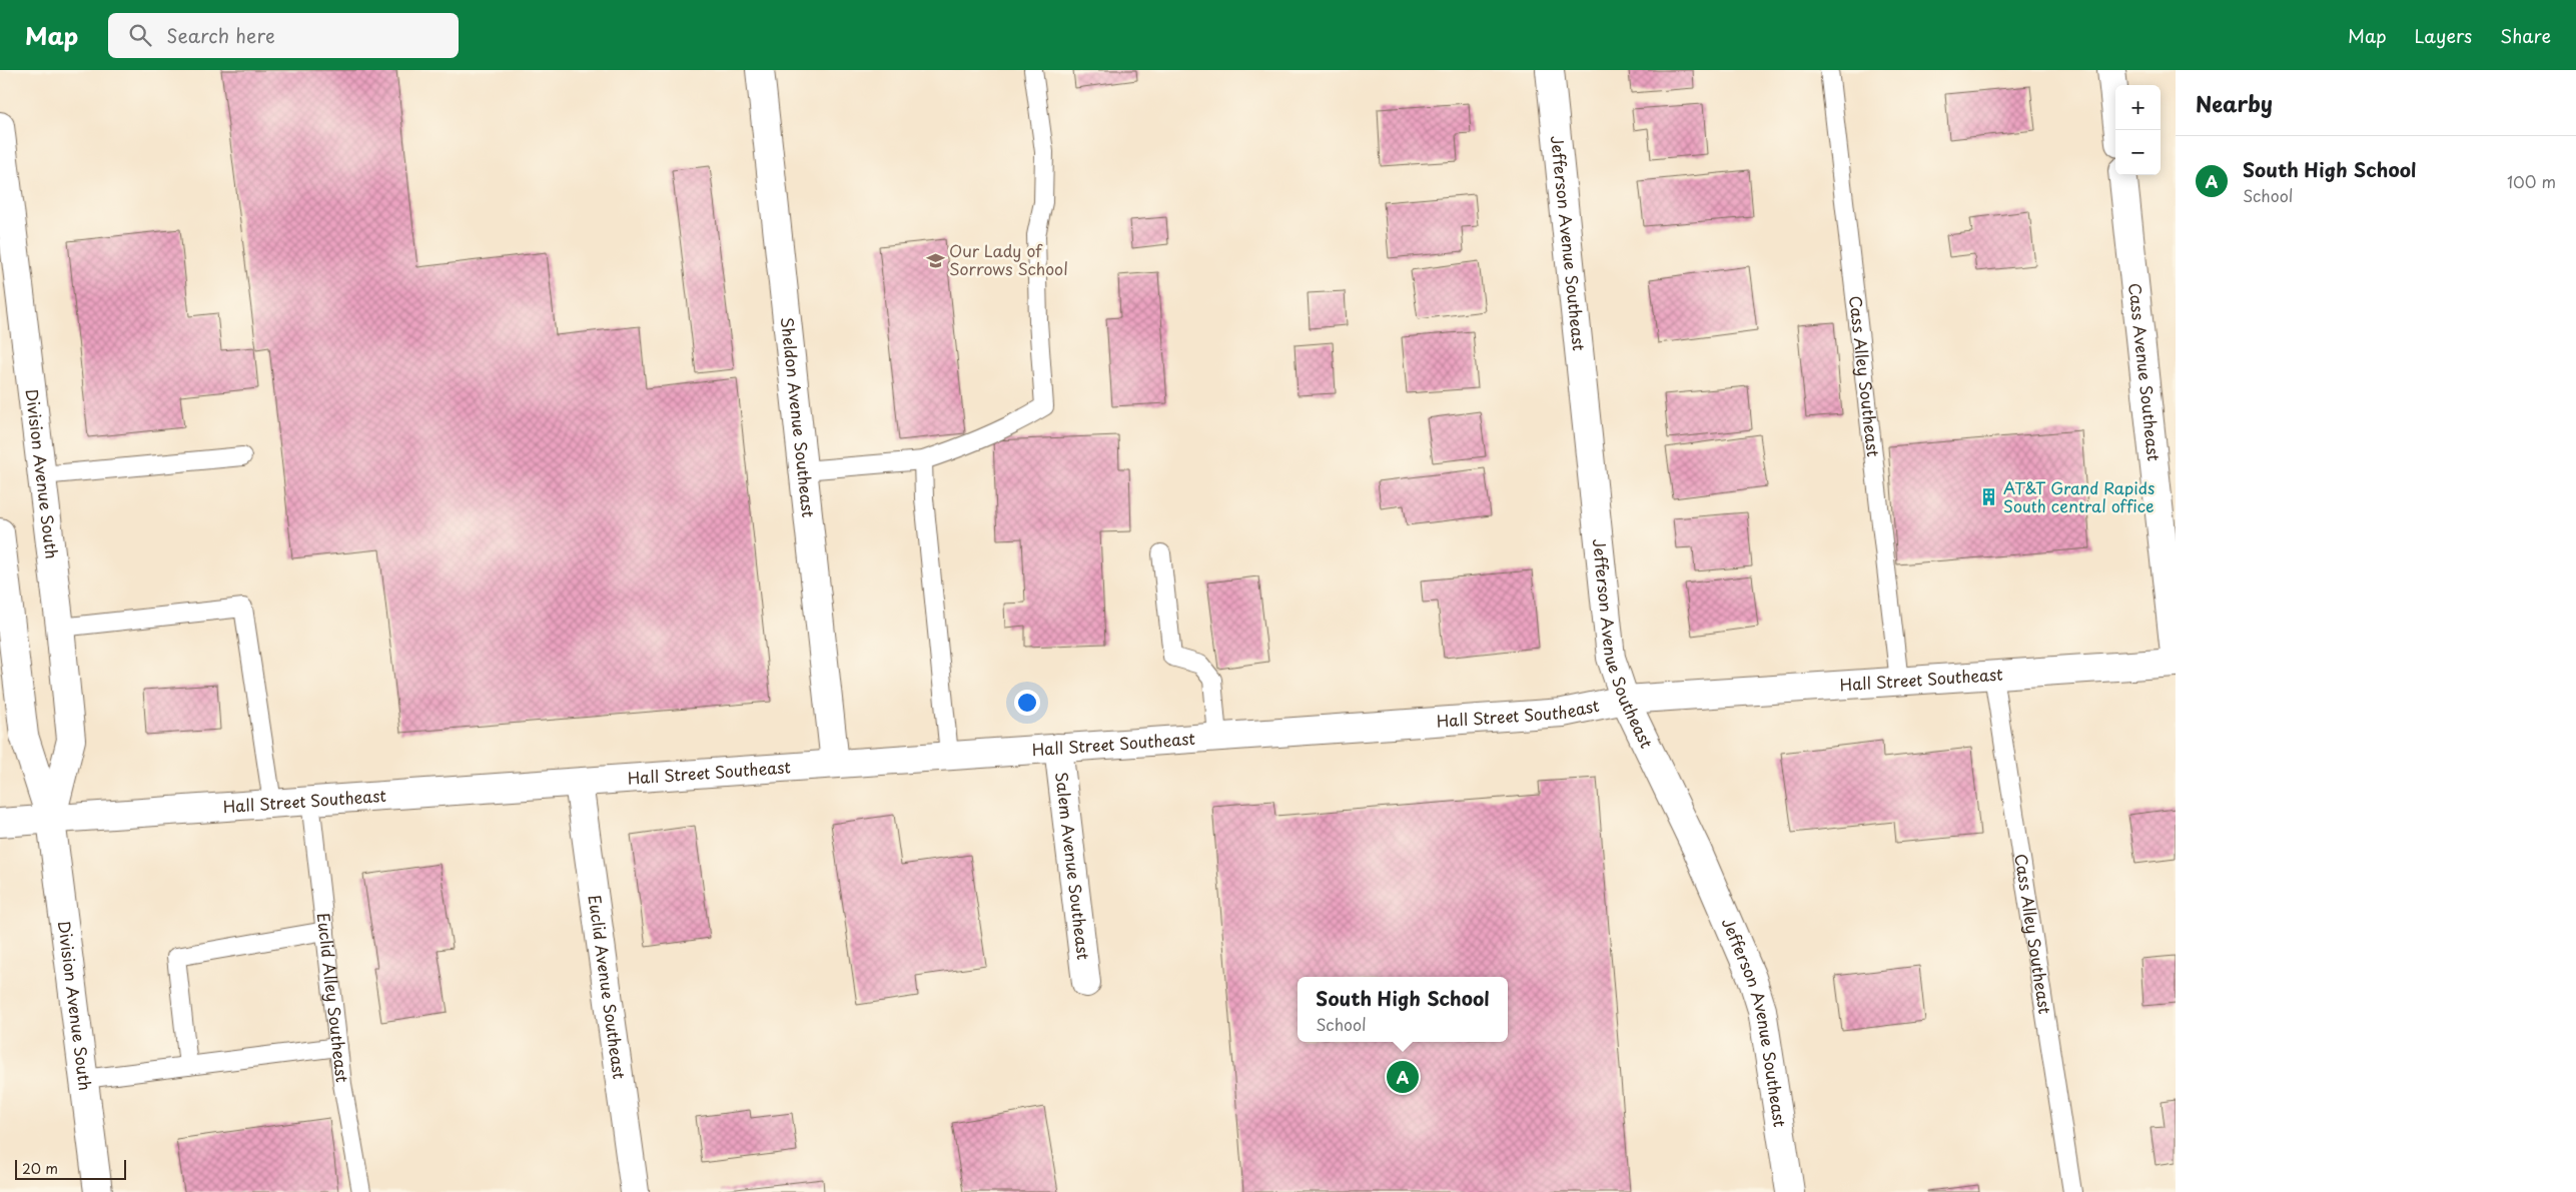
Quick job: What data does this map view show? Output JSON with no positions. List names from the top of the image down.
{
  "streets": {
    "main road": [
      "Jefferson Avenue Southeast",
      "Cass Avenue Southeast",
      "Sheldon Avenue Southeast",
      "Division Avenue South",
      "Hall Street Southeast",
      "Salem Avenue Southeast",
      "Euclid Avenue Southeast"
    ],
    "lane": ["Cass Alley Southeast", "Euclid Alley Southeast"]
  },
  "crossings": [
    ["Jefferson Avenue Southeast", "Hall Street Southeast"],
    ["Cass Avenue Southeast", "Hall Street Southeast"],
    ["Cass Alley Southeast", "Hall Street Southeast"],
    ["Sheldon Avenue Southeast", "Hall Street Southeast"],
    ["Division Avenue South", "Hall Street Southeast"],
    ["Hall Street Southeast", "Salem Avenue Southeast"],
    ["Hall Street Southeast", "Euclid Avenue Southeast"],
    ["Hall Street Southeast", "Euclid Alley Southeast"]
  ],
  "places": {
    "school or university": ["Our Lady of Sorrows School"],
    "building": ["AT&T Grand Rapids South central office"]
  },
  "scale_bar": "20 m",
  "page": {
    "header": "Map",
    "search": "Search here",
    "nav": ["Map", "Layers", "Share"],
    "heading": "Nearby",
    "map_buttons": ["+", "−"],
    "list": [
      {
        "mark": "A",
        "name": "South High School",
        "note": "School",
        "value": "100 m"
      }
    ],
    "popup": ["South High School", "School"],
    "pins": "A",
    "scale": "20 m"
  }
}
